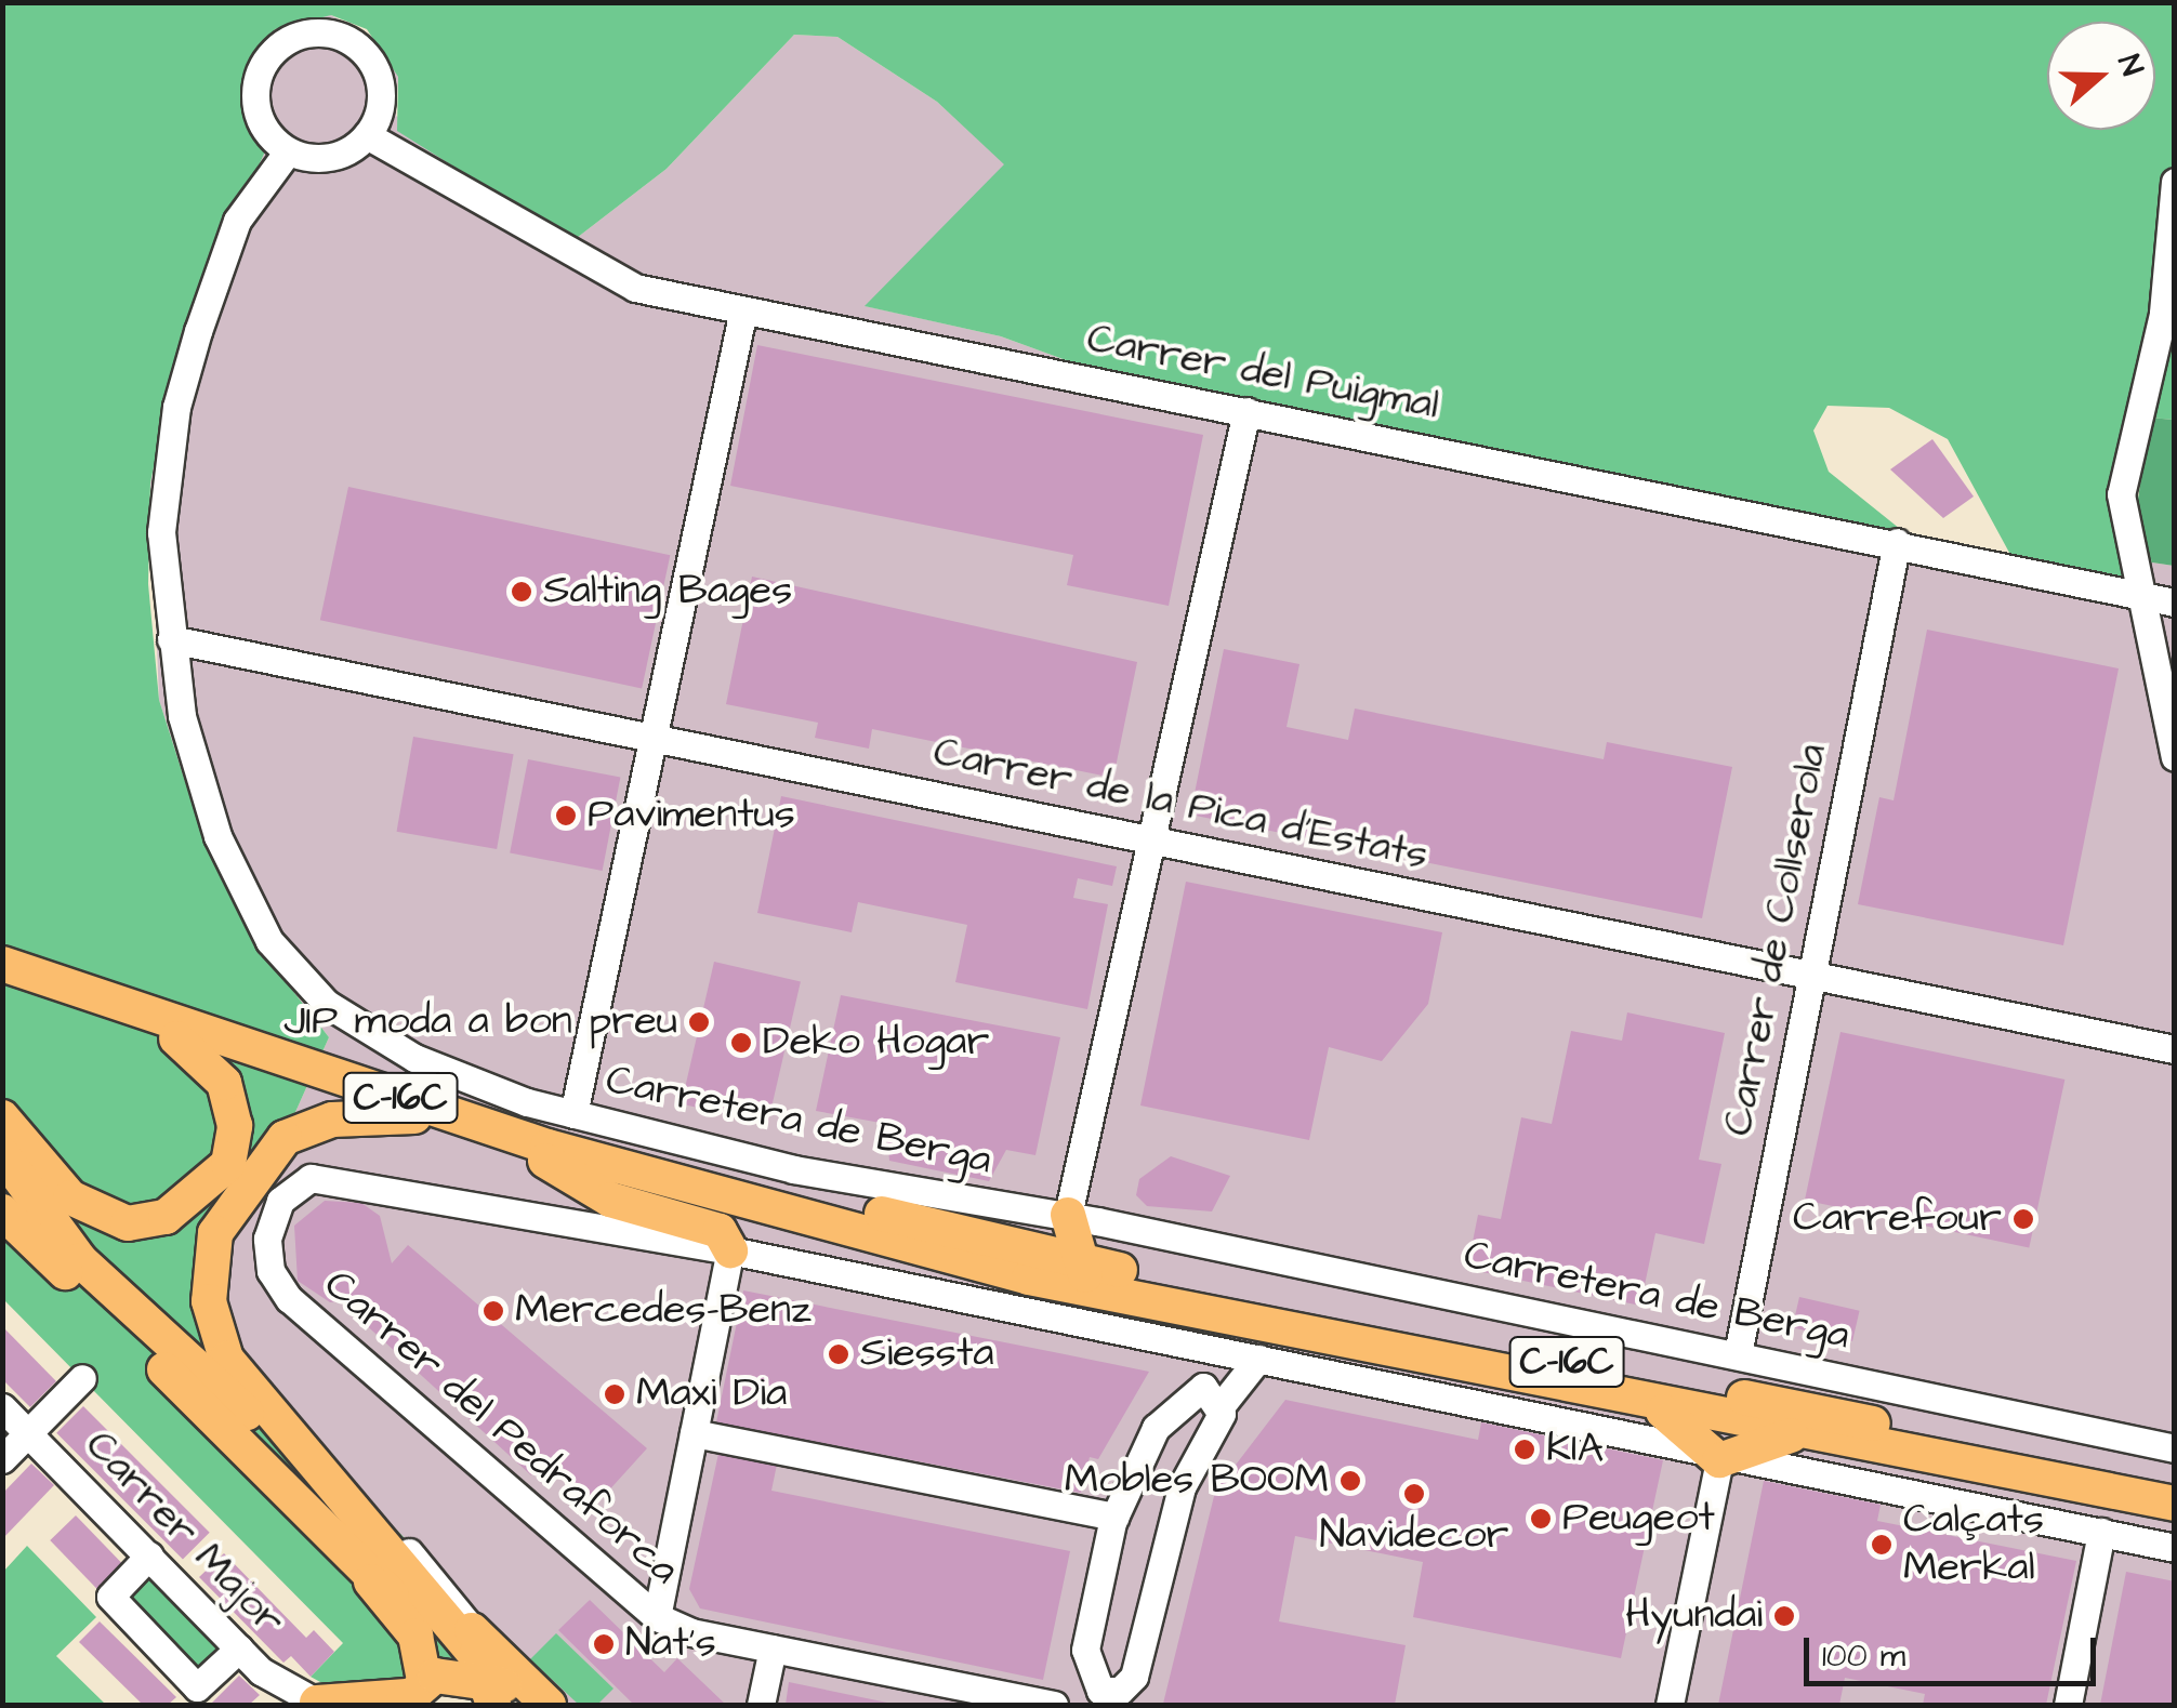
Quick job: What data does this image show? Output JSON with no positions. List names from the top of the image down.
{
  "streets": {
    "main road": ["C-16C"],
    "street": [
      "Carrer del Puigmal",
      "Carrer de la Pica d'Estats",
      "Carrer de Collserola",
      "Carretera de Berga",
      "Carrer del Pedraforca",
      "Carrer Major"
    ]
  },
  "crossings": [
    ["Carrer del Puigmal", "Carrer de Collserola"],
    ["Carrer del Puigmal", "Carretera de Berga"],
    ["Carrer de la Pica d'Estats", "Carrer de Collserola"],
    ["Carrer de la Pica d'Estats", "Carretera de Berga"],
    ["Carrer de Collserola", "Carretera de Berga"]
  ],
  "places": [
    "Salting Bages",
    "Pavimentus",
    "JIP moda a bon preu",
    "Deko Hogar",
    "Carrefour",
    "Mercedes-Benz",
    "Siessta",
    "Maxi Dia",
    "KIA",
    "Mobles BOOM",
    "Navidecor",
    "Peugeot",
    "Calçats Merkal",
    "Hyundai",
    "Nat's"
  ],
  "scale_bar": "100 m",
  "north": "right"
}
